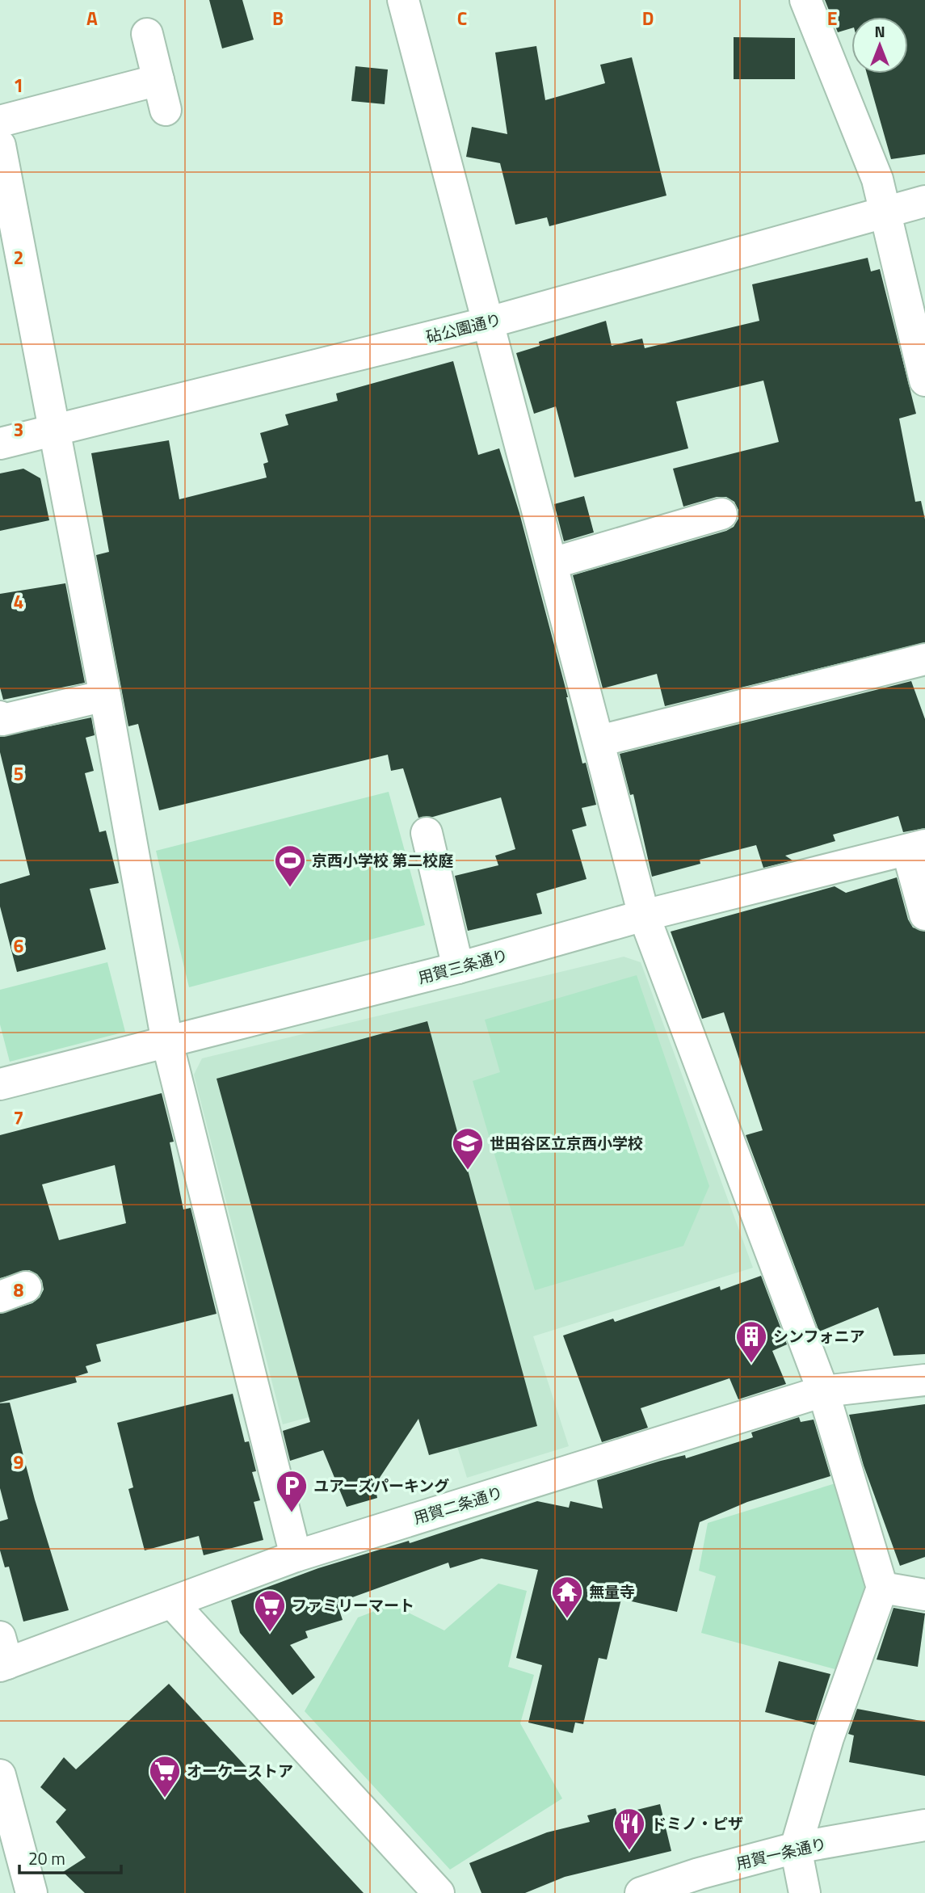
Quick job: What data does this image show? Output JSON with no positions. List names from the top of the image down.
{
  "streets": {
    "street": [
      "砧公園通り",
      "用賀三条通り",
      "用賀二条通り",
      "用賀一条通り"
    ]
  },
  "places": {
    "sports": ["京西小学校 第二校庭"],
    "school or university": ["世田谷区立京西小学校"],
    "building": ["シンフォニア"],
    "parking": ["ユアーズパーキング"],
    "temple": ["無量寺"],
    "supermarket": ["ファミリーマート", "オーケーストア"],
    "restaurant": ["ドミノ・ピザ"]
  },
  "scale_bar": "20 m",
  "north": "top",
  "grid": {
    "columns": [
      "A",
      "B",
      "C",
      "D",
      "E"
    ],
    "rows": [
      "1",
      "2",
      "3",
      "4",
      "5",
      "6",
      "7",
      "8",
      "9"
    ]
  }
}
